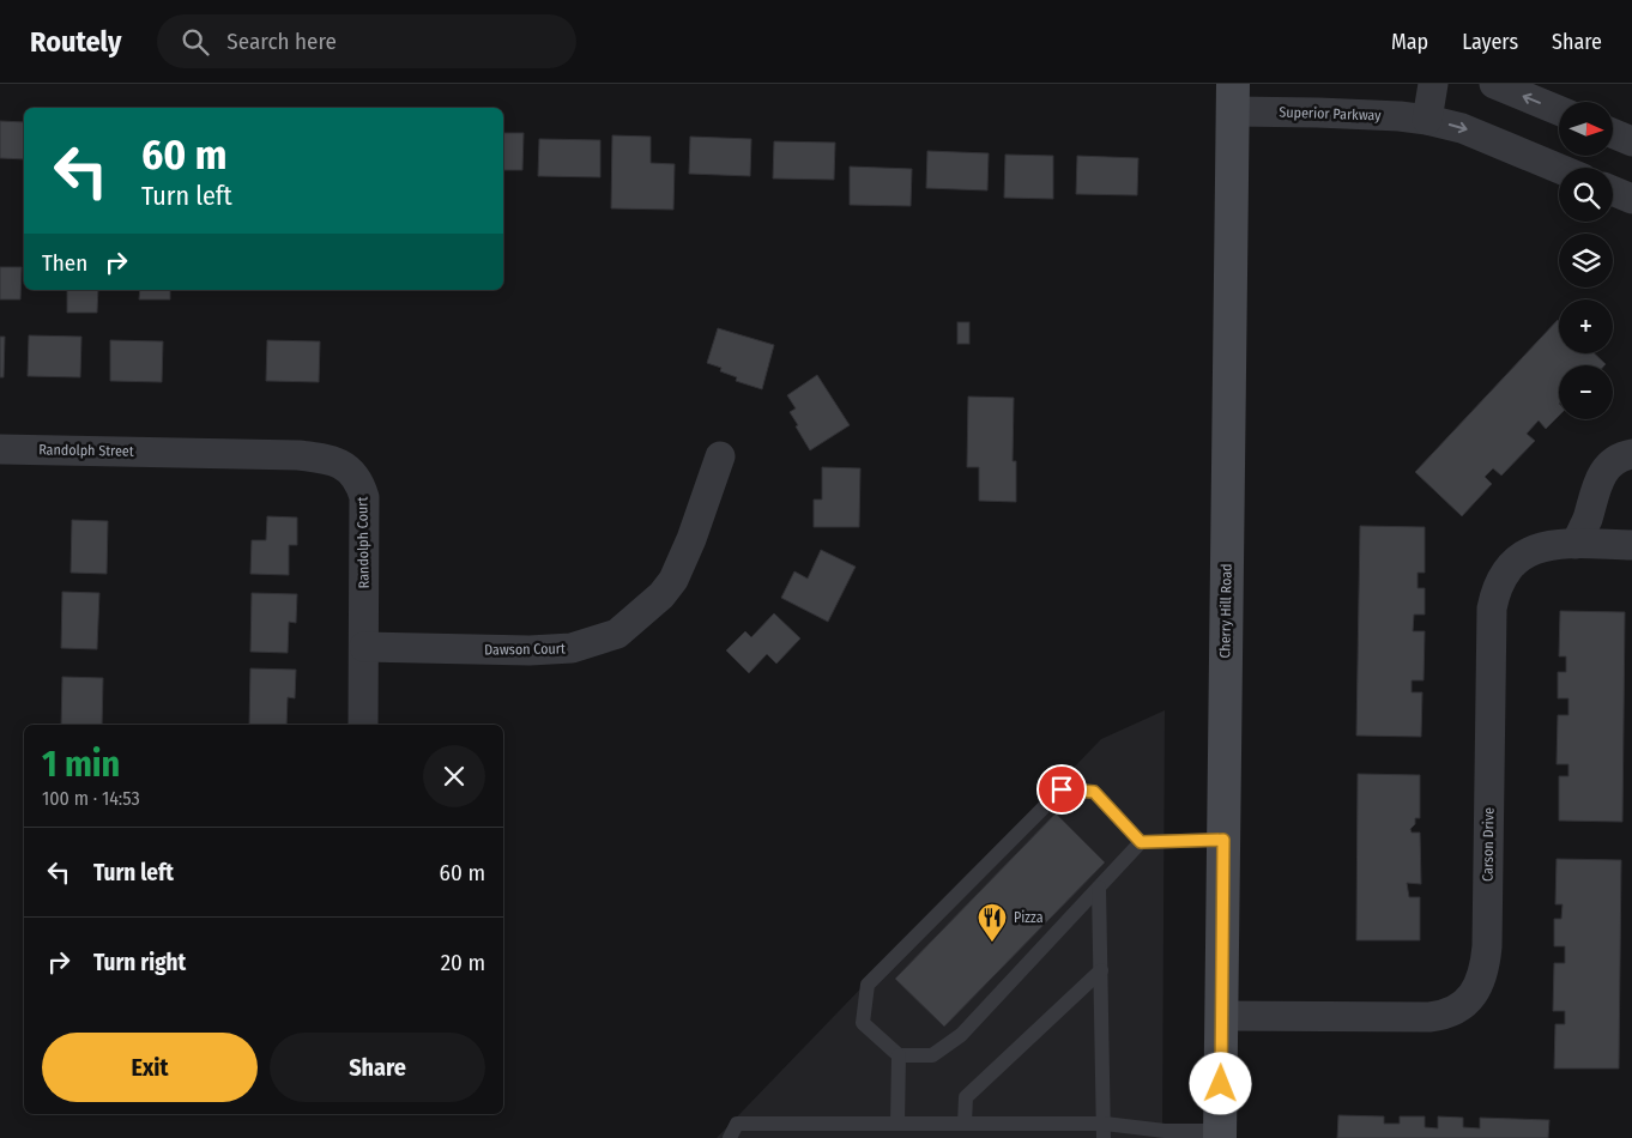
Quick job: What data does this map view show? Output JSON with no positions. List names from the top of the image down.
{
  "streets": {
    "main road": ["Cherry Hill Road"],
    "street": [
      "Superior Parkway",
      "Randolph Street",
      "Randolph Court",
      "Dawson Court",
      "Carson Drive"
    ]
  },
  "crossings": [
    ["Superior Parkway", "Cherry Hill Road"],
    ["Randolph Street", "Randolph Court"],
    ["Randolph Court", "Dawson Court"],
    ["Cherry Hill Road", "Carson Drive"]
  ],
  "places": {
    "restaurant": ["Pizza"]
  },
  "north": "right",
  "page": {
    "header": "Routely",
    "search": "Search here",
    "nav": ["Map", "Layers", "Share"],
    "map_buttons": ["+", "−"],
    "turn": ["60 m", "Turn left"],
    "then": "Then",
    "heading": ["1 min", "100 m · 14:53"],
    "list": [
      {
        "name": "Turn left",
        "value": "60 m"
      },
      {
        "name": "Turn right",
        "value": "20 m"
      }
    ],
    "buttons": ["Exit", "Share"]
  }
}
